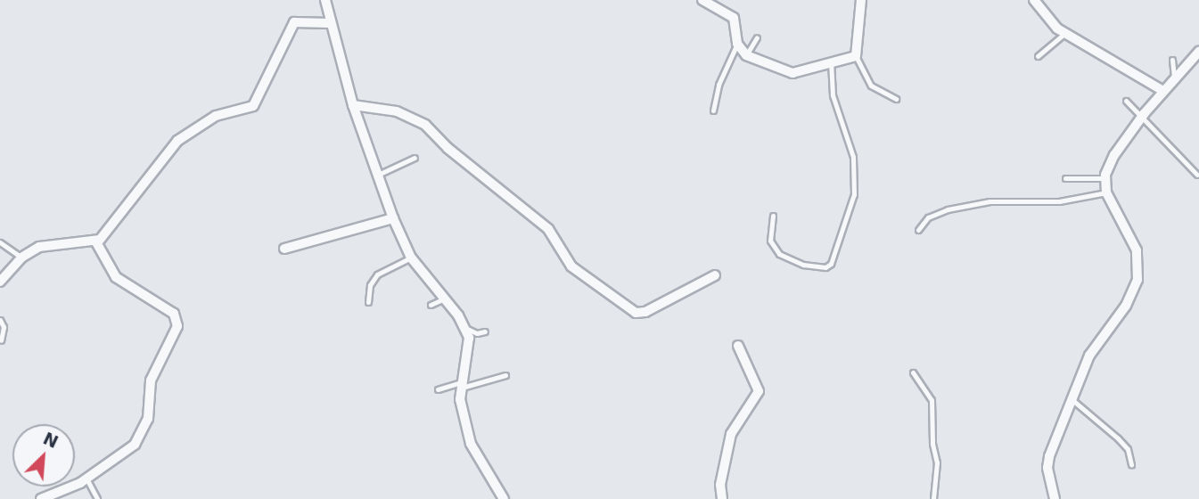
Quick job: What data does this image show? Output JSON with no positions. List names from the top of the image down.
{
  "north": "top right"
}
